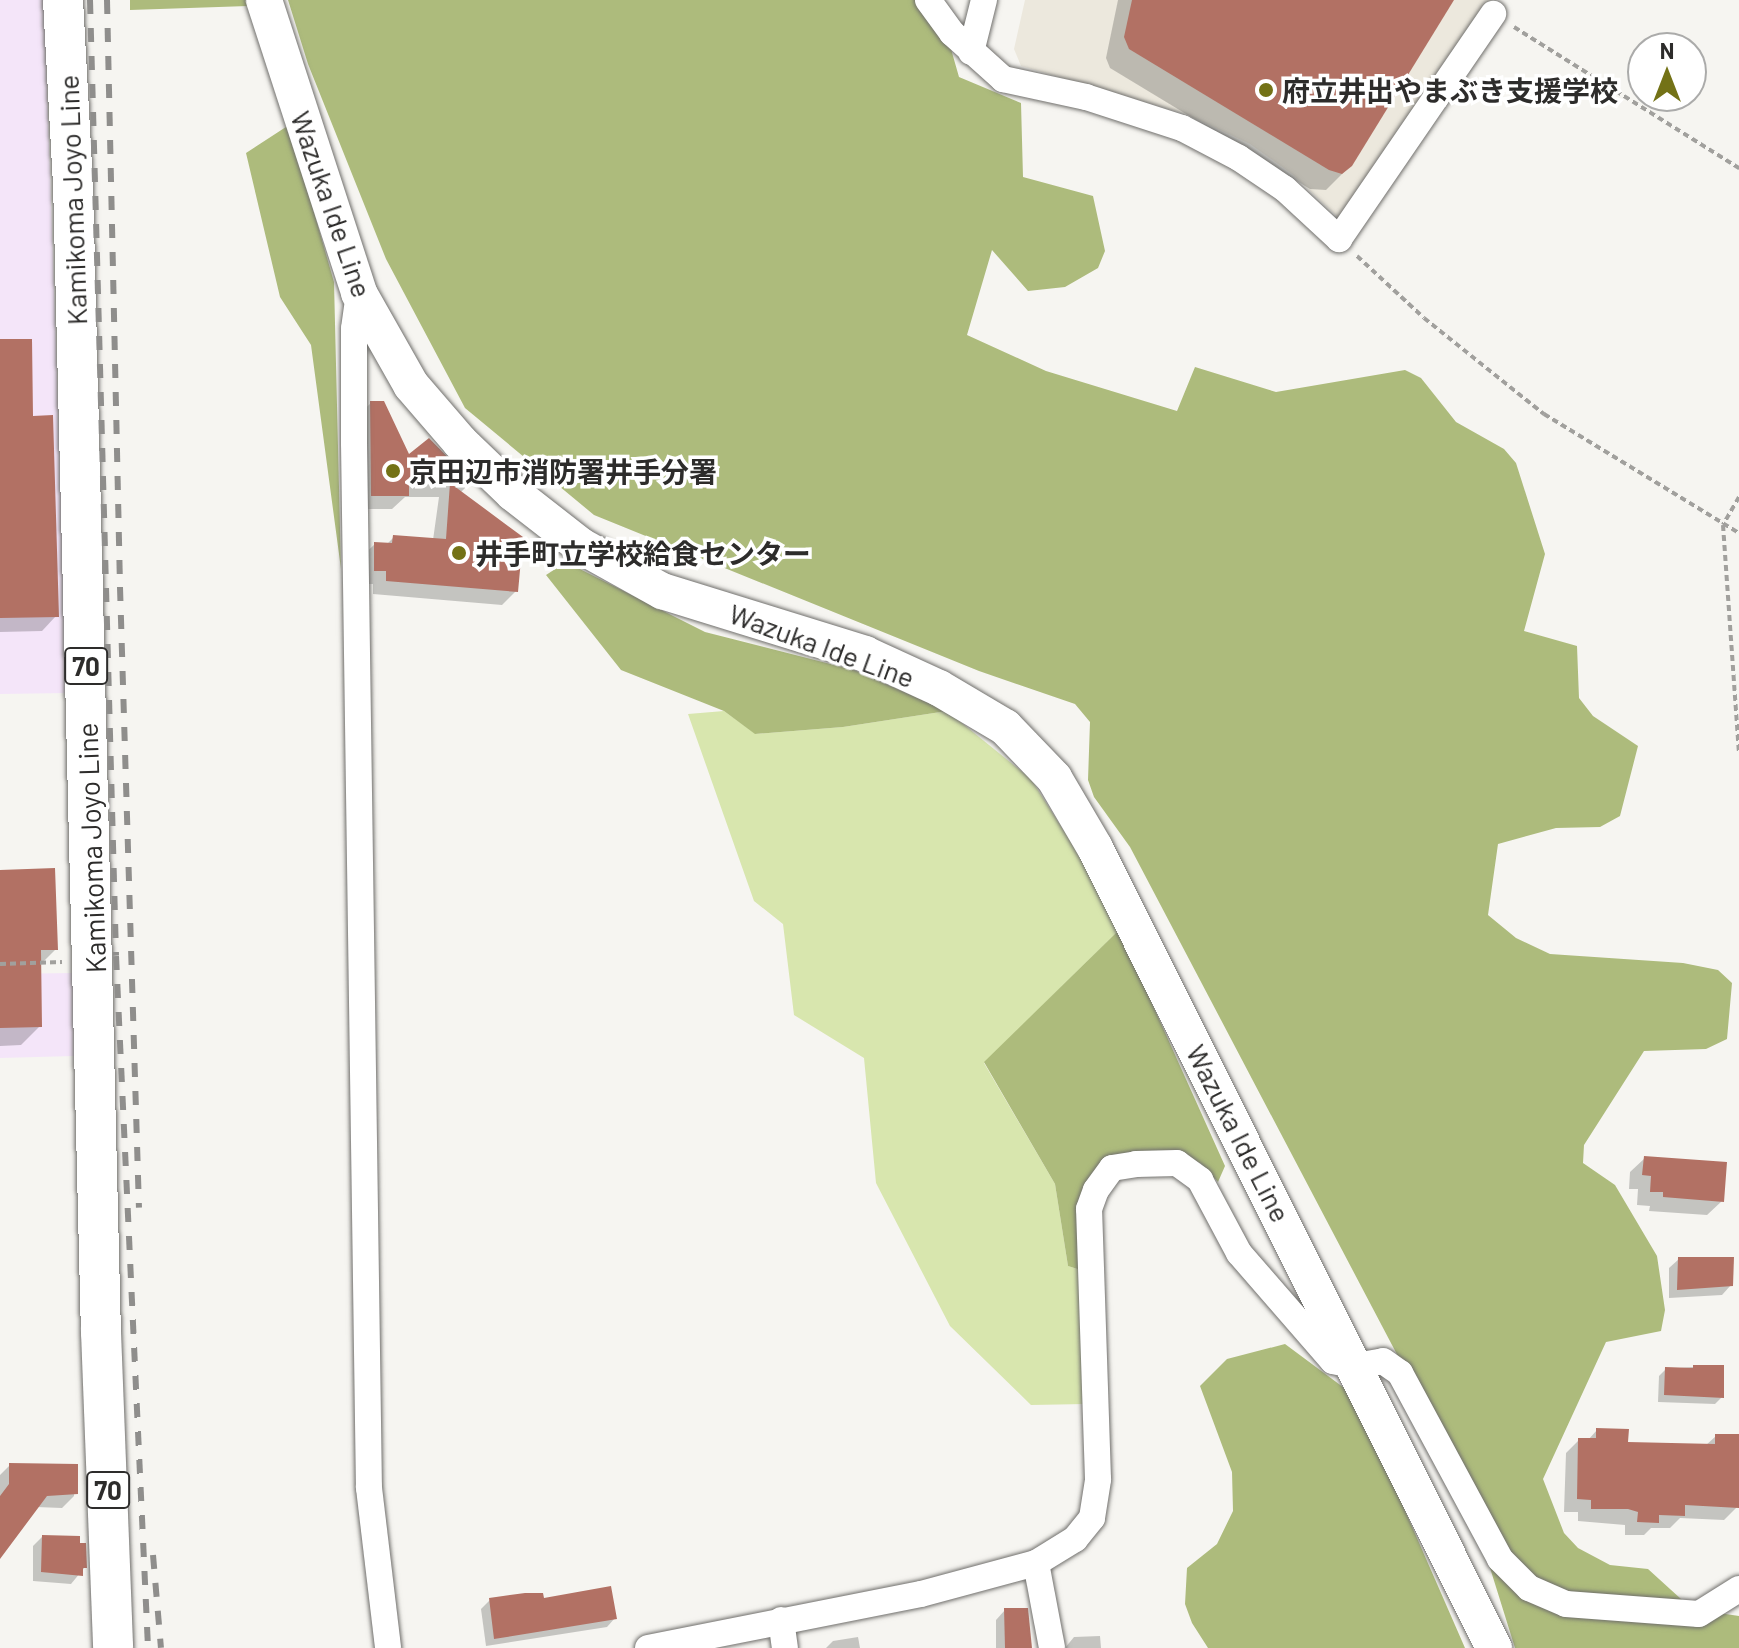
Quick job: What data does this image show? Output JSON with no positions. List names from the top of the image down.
{
  "streets": {
    "main road": ["Kamikoma Joyo Line", "Wazuka Ide Line", "70"]
  },
  "places": ["府立井出やまぶき支援学校", "京田辺市消防署井手分署", "井手町立学校給食センター"],
  "north": "top"
}
